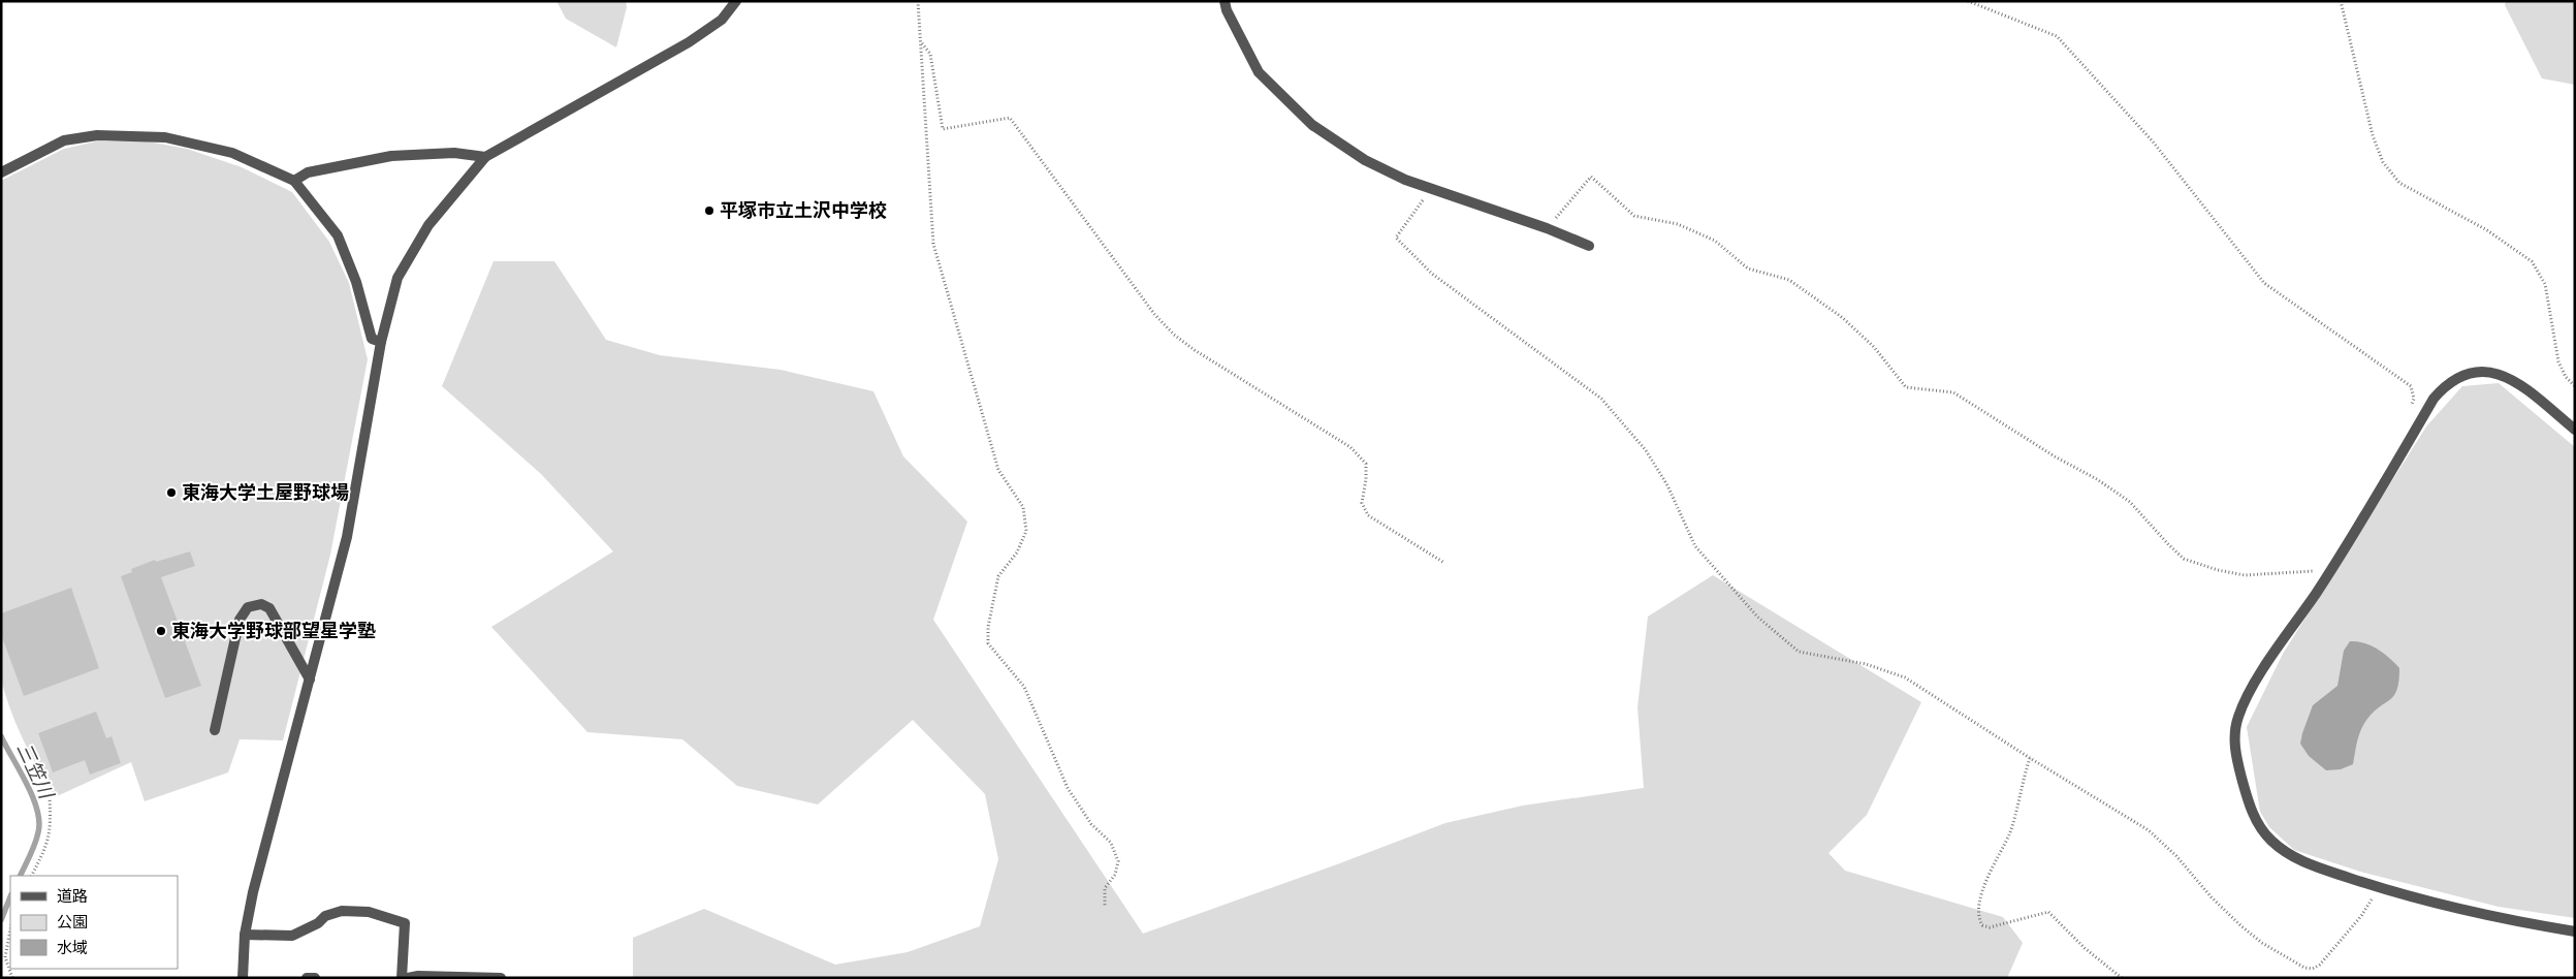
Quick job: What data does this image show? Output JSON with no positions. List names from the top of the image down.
{
  "water": ["三笠川"],
  "places": ["平塚市立土沢中学校", "東海大学土屋野球場", "東海大学野球部望星学塾"],
  "legend": ["道路", "公園", "水域"]
}
